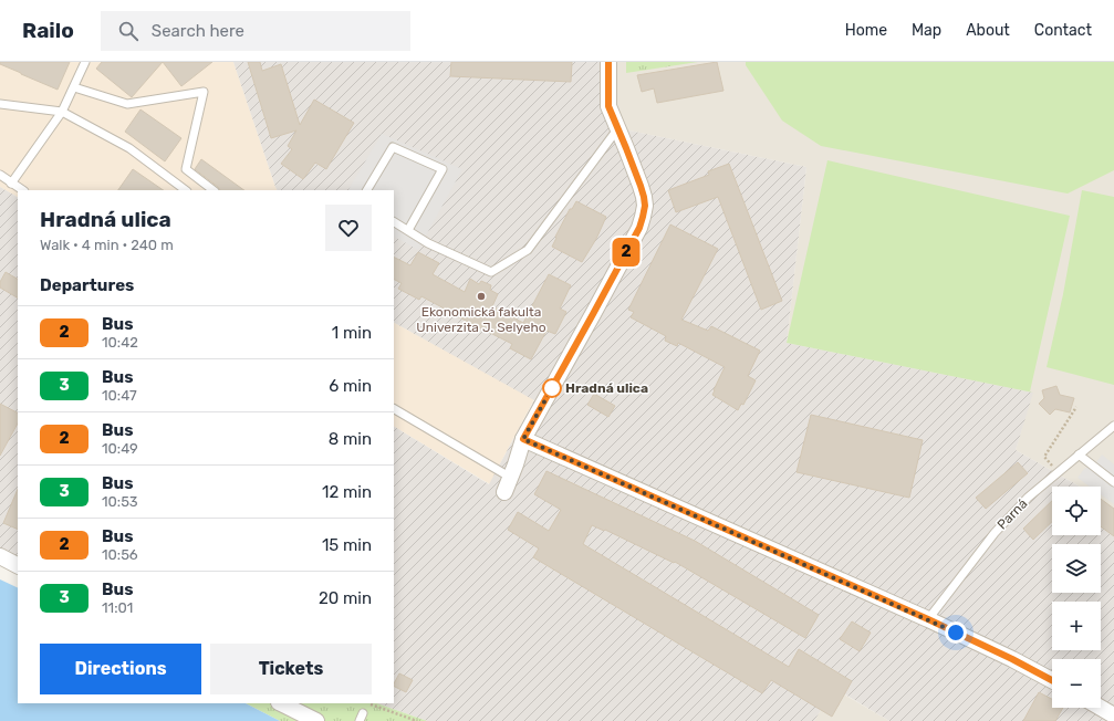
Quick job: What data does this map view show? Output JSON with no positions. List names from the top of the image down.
{
  "streets": {
    "lane": ["Parná"]
  },
  "places": ["Ekonomická fakulta Univerzita J. Selyeho", "Hradná ulica"],
  "lines": ["bus line 2"],
  "page": {
    "header": "Railo",
    "search": "Search here",
    "nav": [
      "Home",
      "Map",
      "About",
      "Contact"
    ],
    "on_map": "2",
    "heading": [
      ["Hradná ulica", "Walk · 4 min · 240 m"],
      "Departures"
    ],
    "list": [
      {
        "mark": "2",
        "name": "Bus",
        "note": "10:42",
        "value": "1 min"
      },
      {
        "mark": "3",
        "name": "Bus",
        "note": "10:47",
        "value": "6 min"
      },
      {
        "mark": "2",
        "name": "Bus",
        "note": "10:49",
        "value": "8 min"
      },
      {
        "mark": "3",
        "name": "Bus",
        "note": "10:53",
        "value": "12 min"
      },
      {
        "mark": "2",
        "name": "Bus",
        "note": "10:56",
        "value": "15 min"
      },
      {
        "mark": "3",
        "name": "Bus",
        "note": "11:01",
        "value": "20 min"
      }
    ],
    "map_buttons": ["+", "−"],
    "buttons": ["Directions", "Tickets"]
  }
}
